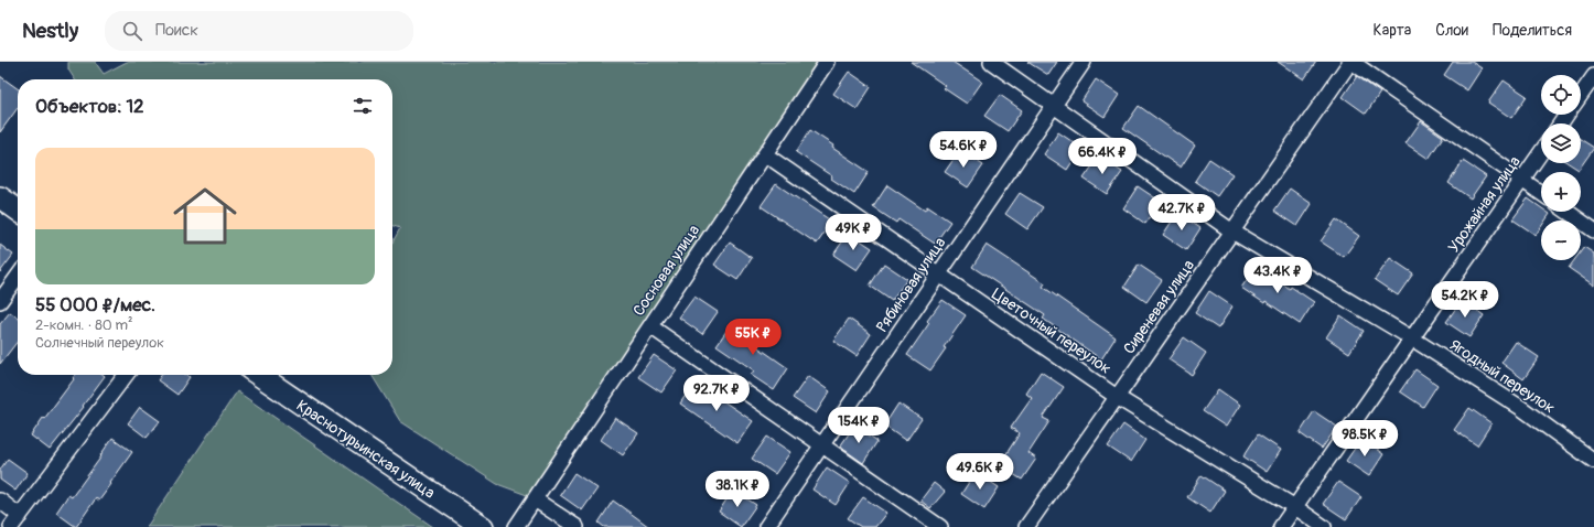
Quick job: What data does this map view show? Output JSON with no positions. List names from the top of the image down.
{
  "streets": {
    "main road": ["Краснотурьинская улица"],
    "street": [
      "Урожайная улица",
      "Сосновая улица",
      "Рябиновая улица",
      "Сиреневая улица",
      "Цветочный переулок",
      "Ягодный переулок"
    ]
  },
  "crossings": [
    ["Урожайная улица", "Цветочный переулок"],
    ["Урожайная улица", "Ягодный переулок"],
    ["Сосновая улица", "Цветочный переулок"],
    ["Рябиновая улица", "Цветочный переулок"],
    ["Рябиновая улица", "Ягодный переулок"],
    ["Сиреневая улица", "Цветочный переулок"],
    ["Сиреневая улица", "Ягодный переулок"]
  ],
  "page": {
    "header": "Nestly",
    "search": "Поиск",
    "nav": ["Карта", "Слои", "Поделиться"],
    "map_buttons": ["+", "−"],
    "heading": "Объектов: 12",
    "price": [
      "54.6K ₽",
      "66.4K ₽",
      "42.7K ₽",
      "49K ₽",
      "43.4K ₽",
      "54.2K ₽",
      "55K ₽",
      "92.7K ₽",
      "154K ₽",
      "98.5K ₽",
      "49.6K ₽",
      "38.1K ₽"
    ],
    "list": [
      {
        "name": "55 000 ₽/мес.",
        "note": "2-комн. · 80 m² · Солнечный переулок"
      }
    ]
  }
}
